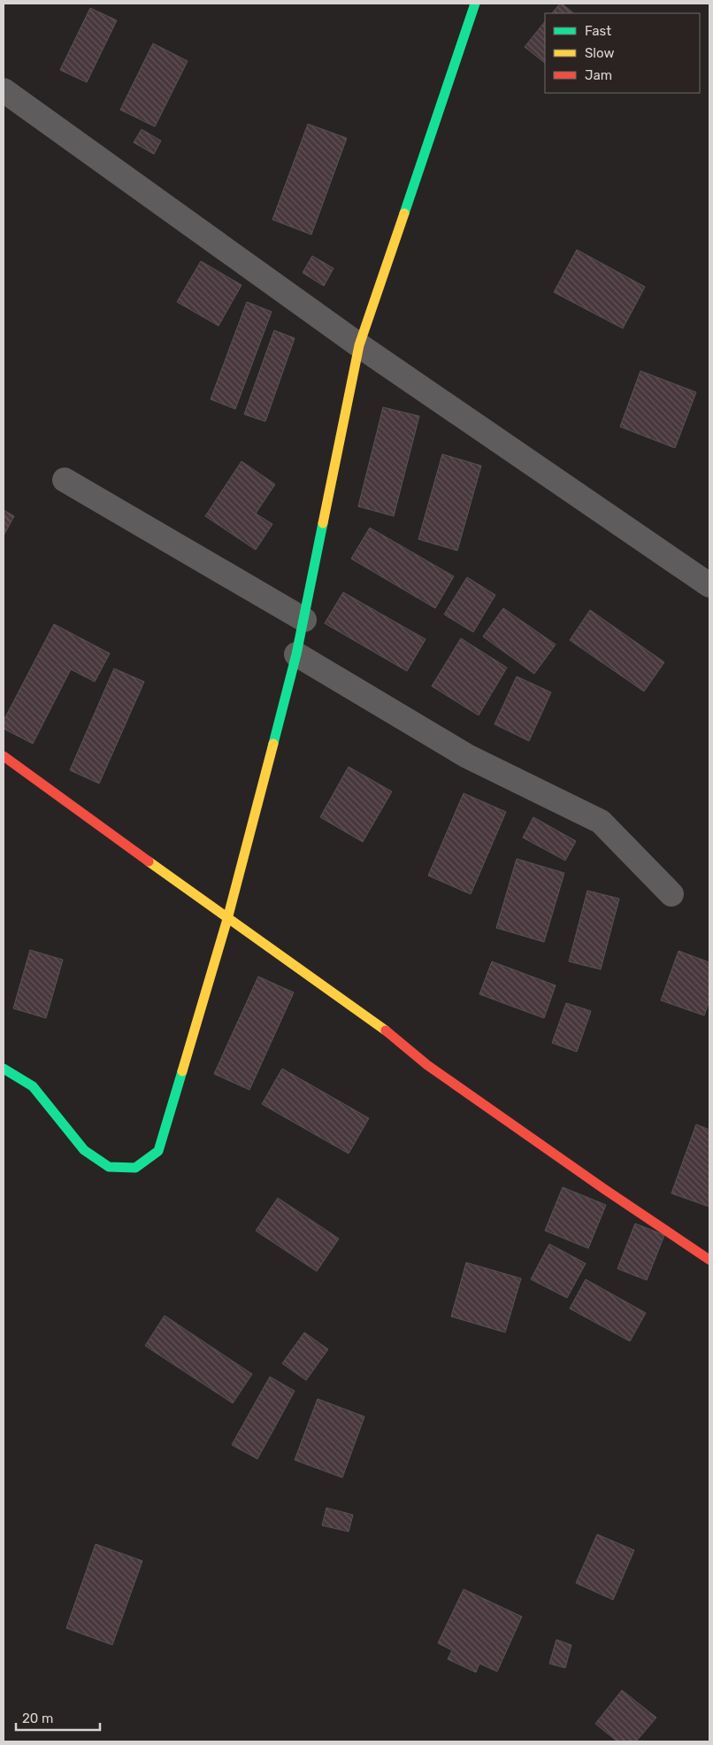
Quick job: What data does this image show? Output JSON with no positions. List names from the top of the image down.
{
  "legend": ["Fast", "Slow", "Jam"],
  "scale_bar": "20 m"
}
